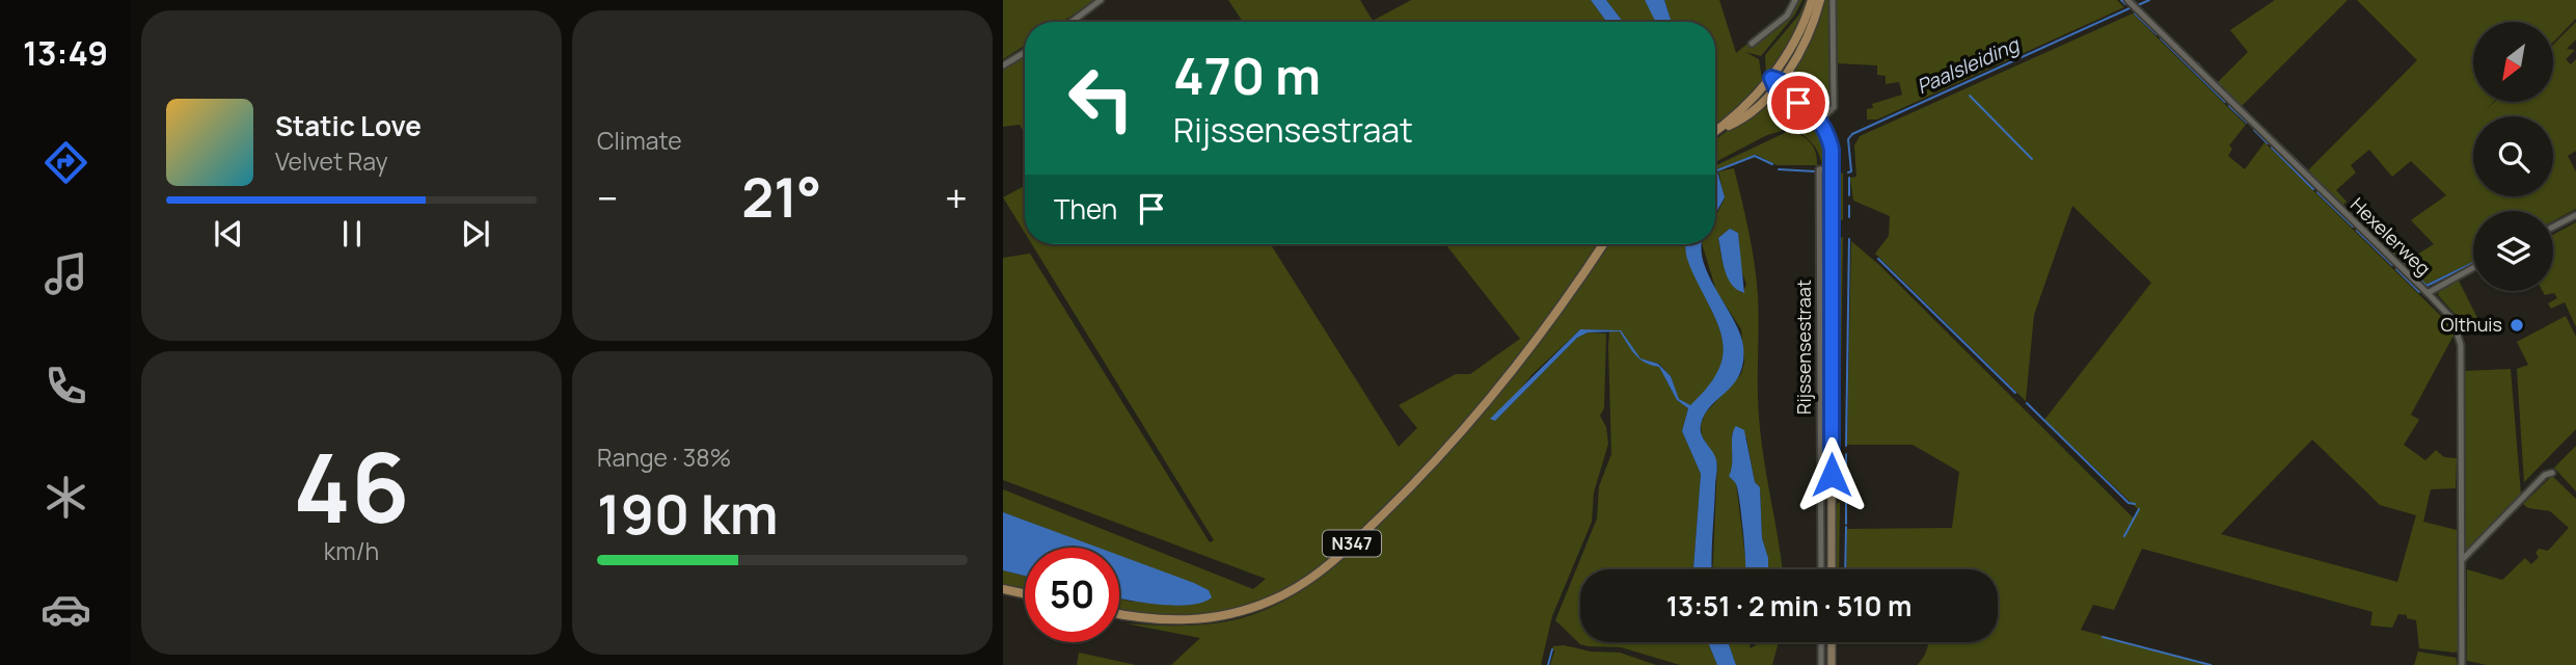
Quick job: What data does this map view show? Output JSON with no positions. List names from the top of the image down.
{
  "streets": {
    "main road": ["Rijssensestraat", "N347"],
    "street": ["Hexelerweg"]
  },
  "water": ["Paalsleiding"],
  "places": ["Olthuis"],
  "north": "bottom left",
  "page": {
    "tabs": "13:49",
    "tile": [
      "Climate",
      ["46", "km/h"],
      ["Range · 38%", "190 km"]
    ],
    "turn": ["470 m", "Rijssensestraat"],
    "song": ["Static Love", "Velvet Ray"],
    "heat": ["−", "21°", "+"],
    "then": "Then",
    "limit": "50",
    "trip": "13:51 · 2 min · 510 m"
  }
}
